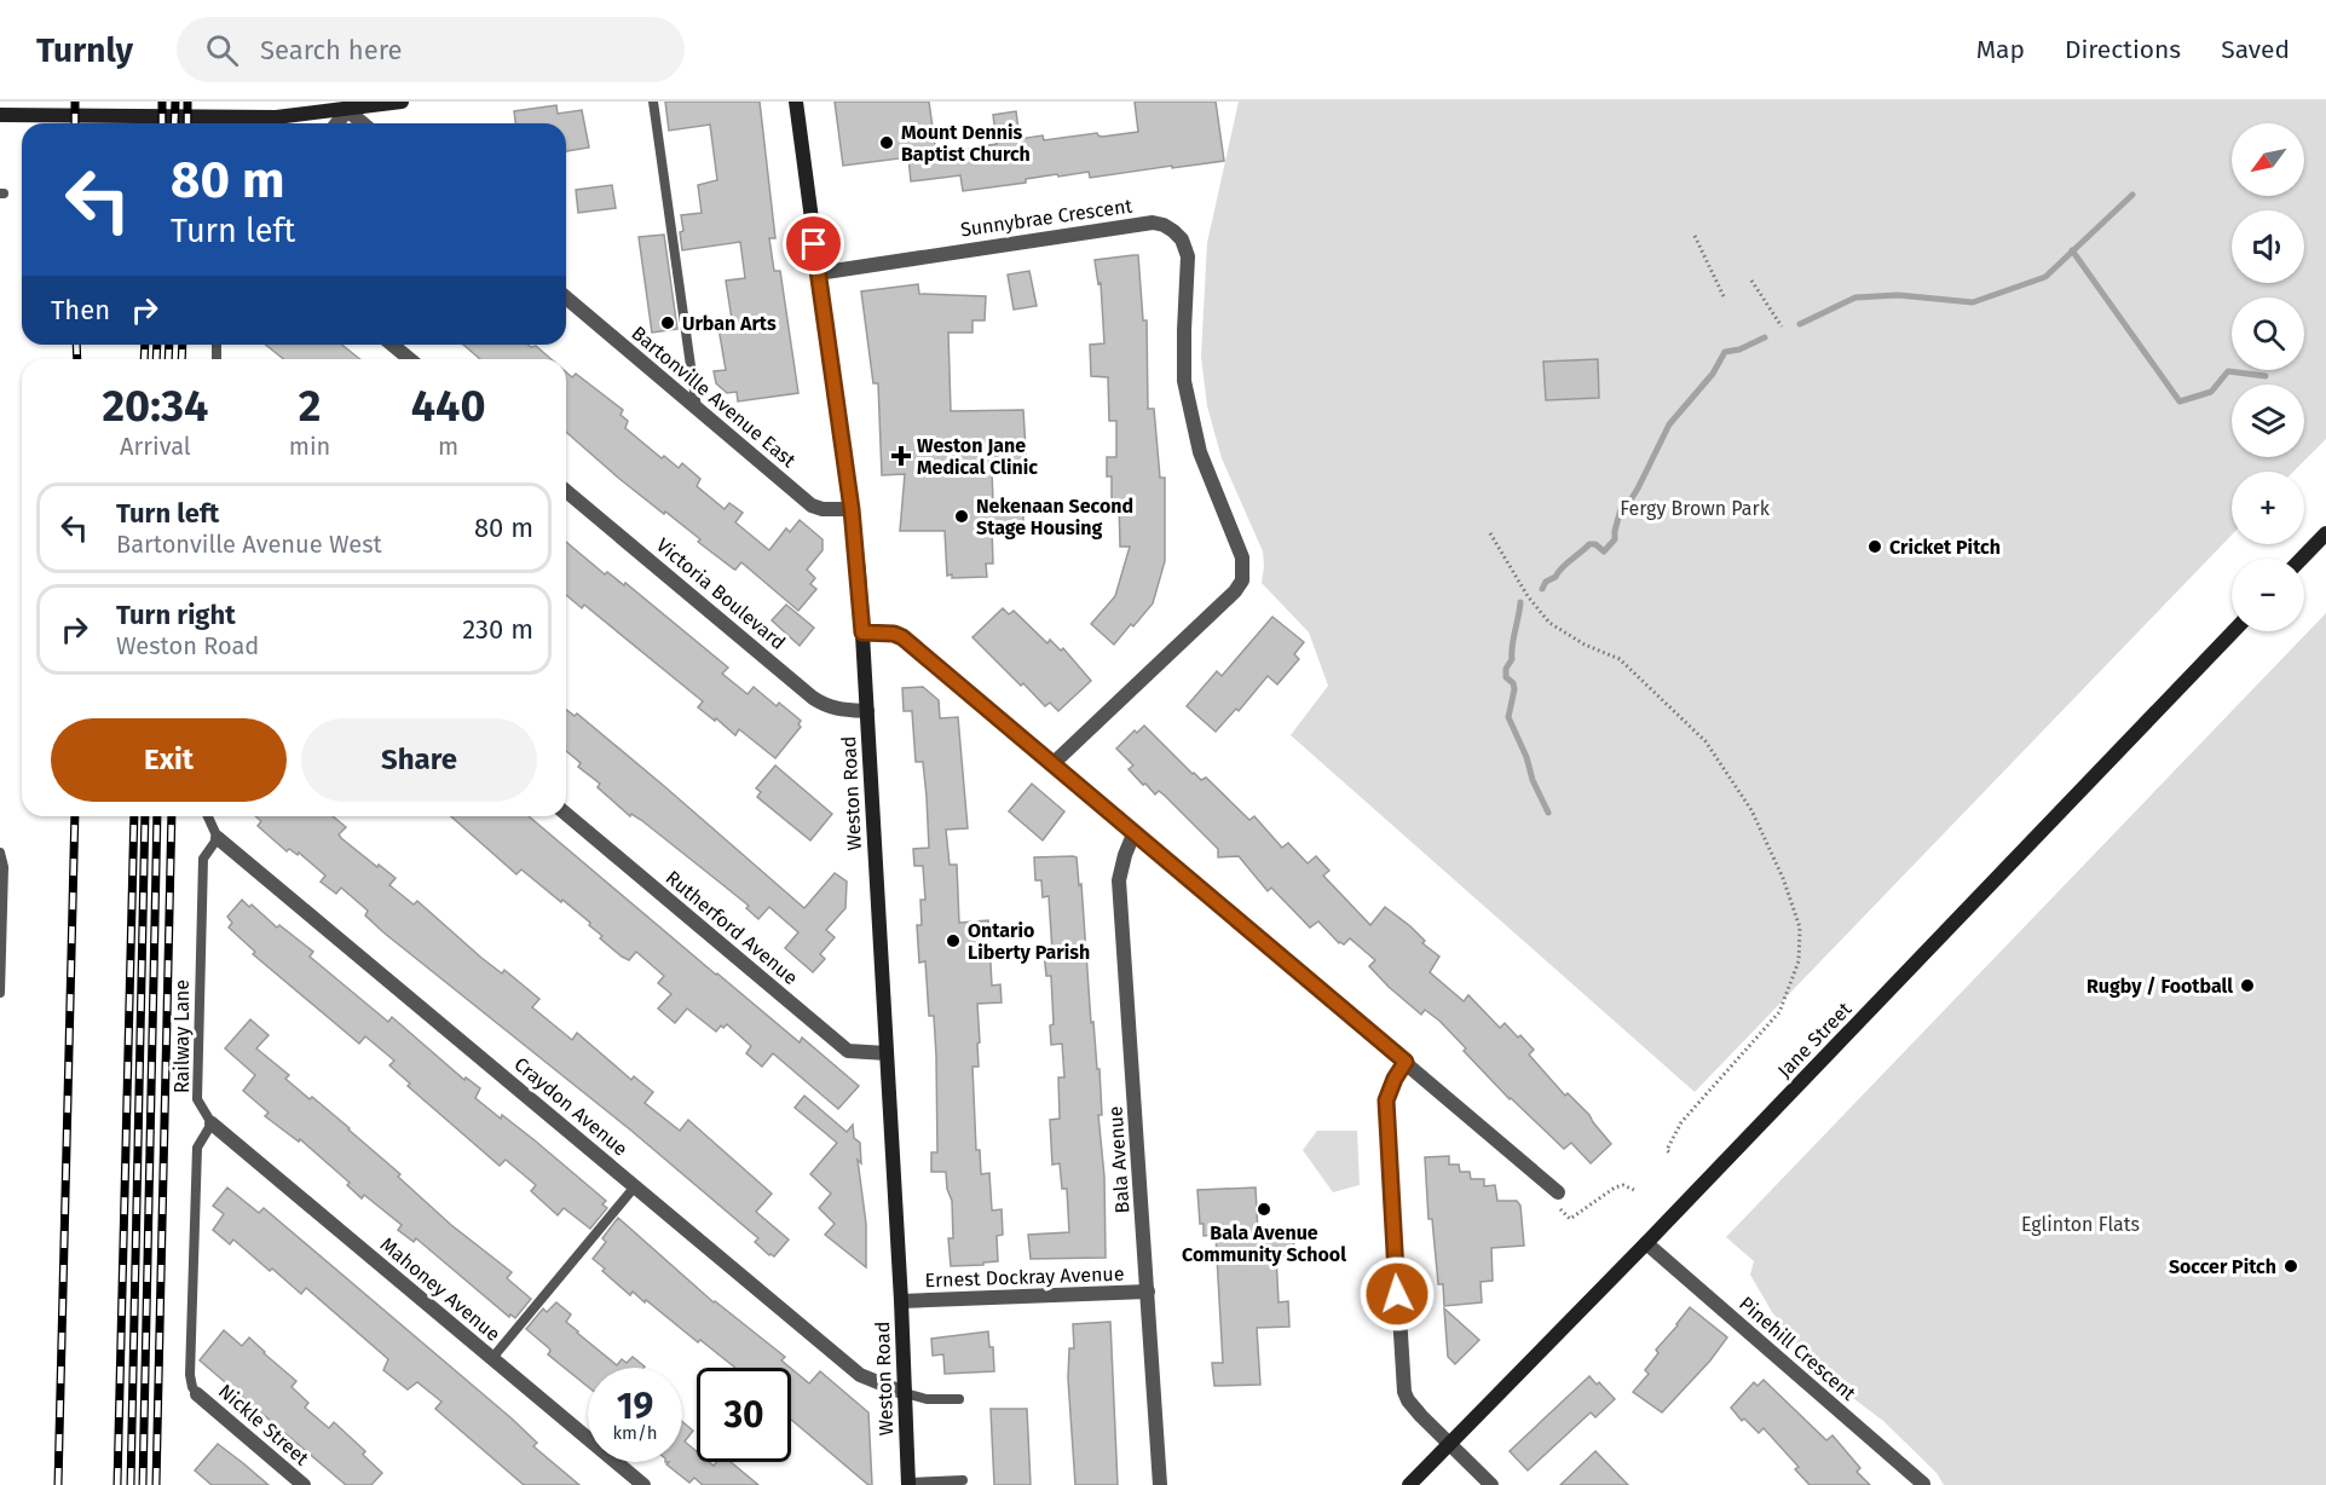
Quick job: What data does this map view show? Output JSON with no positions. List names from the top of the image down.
{
  "streets": {
    "main road": ["Weston Road", "Jane Street"],
    "street": [
      "Sunnybrae Crescent",
      "Bartonville Avenue East",
      "Victoria Boulevard",
      "Rutherford Avenue",
      "Craydon Avenue",
      "Bala Avenue",
      "Ernest Dockray Avenue",
      "Mahoney Avenue",
      "Pinehill Crescent",
      "Nickle Street"
    ],
    "lane": ["Railway Lane"]
  },
  "crossings": [
    ["Sunnybrae Crescent", "Weston Road"],
    ["Bartonville Avenue East", "Weston Road"],
    ["Victoria Boulevard", "Weston Road"],
    ["Weston Road", "Rutherford Avenue"],
    ["Weston Road", "Craydon Avenue"],
    ["Weston Road", "Ernest Dockray Avenue"],
    ["Railway Lane", "Craydon Avenue"],
    ["Railway Lane", "Mahoney Avenue"],
    ["Jane Street", "Pinehill Crescent"],
    ["Bala Avenue", "Ernest Dockray Avenue"]
  ],
  "parks": ["Fergy Brown Park", "Eglinton Flats"],
  "places": {
    "other": [
      "Mount Dennis Baptist Church",
      "Urban Arts",
      "Nekenaan Second Stage Housing",
      "Cricket Pitch",
      "Ontario Liberty Parish",
      "Rugby / Football",
      "Bala Avenue Community School",
      "Soccer Pitch"
    ],
    "health": ["Weston Jane Medical Clinic"]
  },
  "north": "bottom left",
  "page": {
    "header": "Turnly",
    "search": "Search here",
    "nav": ["Map", "Directions", "Saved"],
    "map_buttons": ["+", "−"],
    "turn": ["80 m", "Turn left"],
    "then": "Then",
    "eta": [
      "20:34",
      "Arrival",
      "2",
      "min",
      "440",
      "m"
    ],
    "list": [
      {
        "name": "Turn left",
        "note": "Bartonville Avenue West",
        "value": "80 m"
      },
      {
        "name": "Turn right",
        "note": "Weston Road",
        "value": "230 m"
      }
    ],
    "buttons": ["Exit", "Share"],
    "speed": "19 km/h",
    "limit": "30"
  }
}
